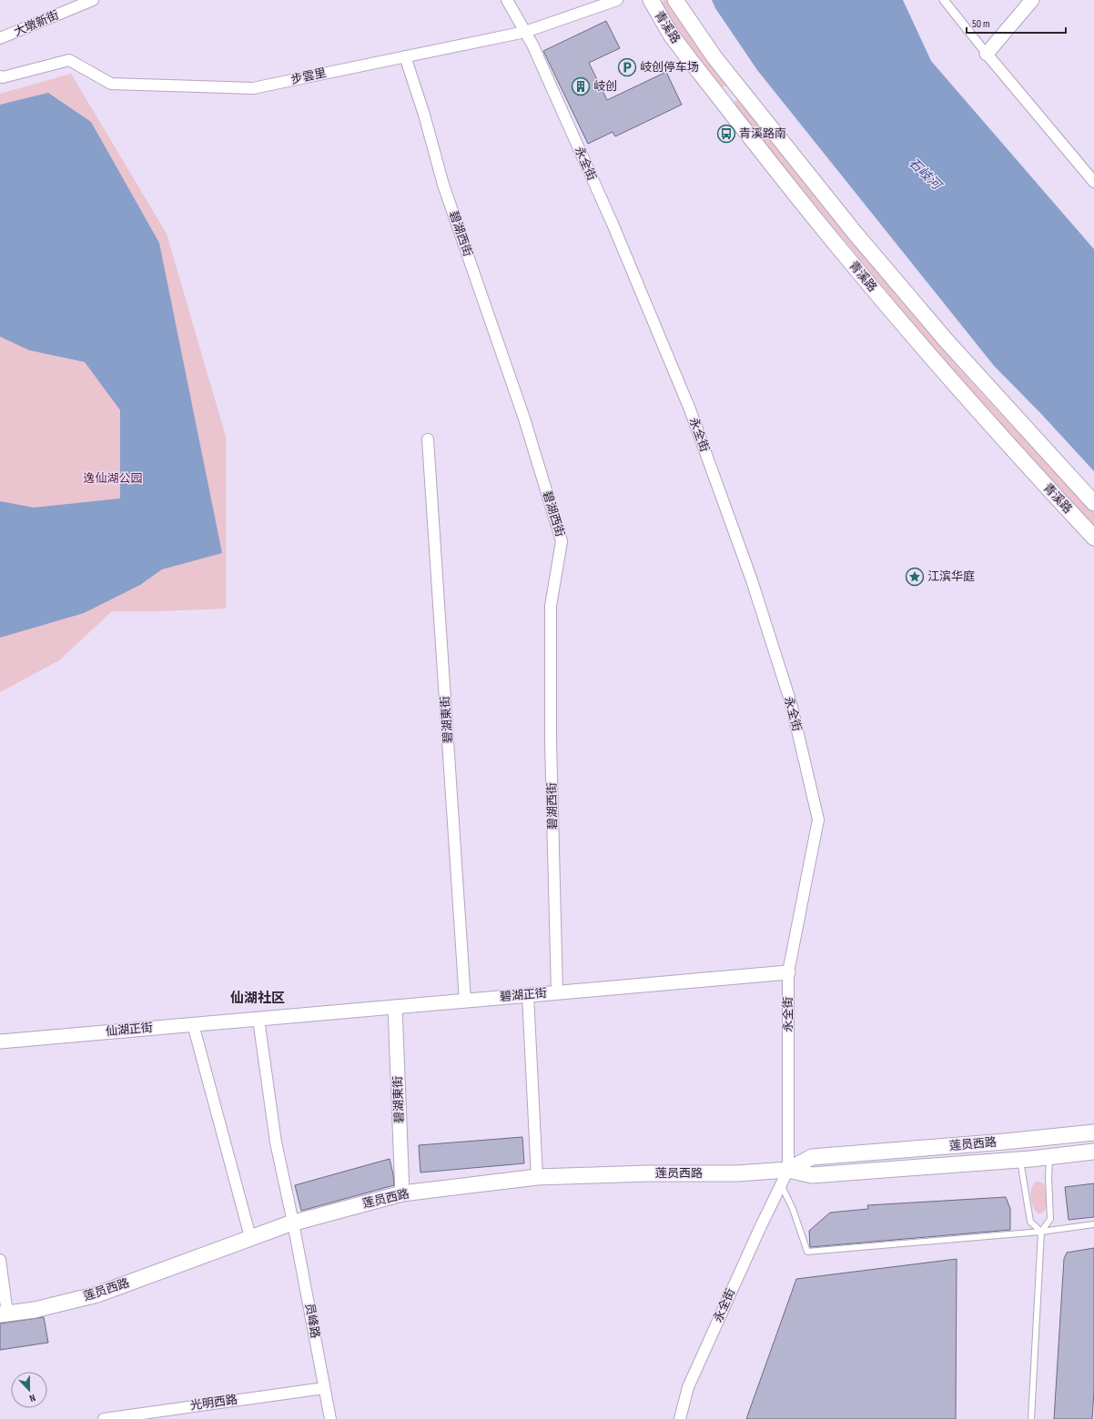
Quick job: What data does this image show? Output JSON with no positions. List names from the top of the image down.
{
  "streets": {
    "main road": ["青溪路", "莲员西路"],
    "street": [
      "大墩新街",
      "步雲里",
      "永全街",
      "碧湖西街",
      "碧湖東街",
      "碧湖正街",
      "仙湖正街",
      "员峰路",
      "光明西路"
    ]
  },
  "crossings": [
    ["步雲里", "永全街"],
    ["步雲里", "碧湖西街"],
    ["永全街", "碧湖正街"],
    ["永全街", "莲员西路"],
    ["碧湖西街", "碧湖正街"],
    ["碧湖東街", "碧湖正街"],
    ["碧湖東街", "莲员西路"],
    ["碧湖正街", "仙湖正街"],
    ["碧湖正街", "员峰路"],
    ["仙湖正街", "员峰路"],
    ["莲员西路", "员峰路"],
    ["员峰路", "光明西路"]
  ],
  "districts": ["仙湖社区"],
  "water": ["石岐河"],
  "parks": ["逸仙湖公园"],
  "places": {
    "parking": ["岐创停车场"],
    "building": ["岐创"],
    "bus stop": ["青溪路南"],
    "place": ["江滨华庭"]
  },
  "scale_bar": "50 m",
  "north": "bottom"
}
